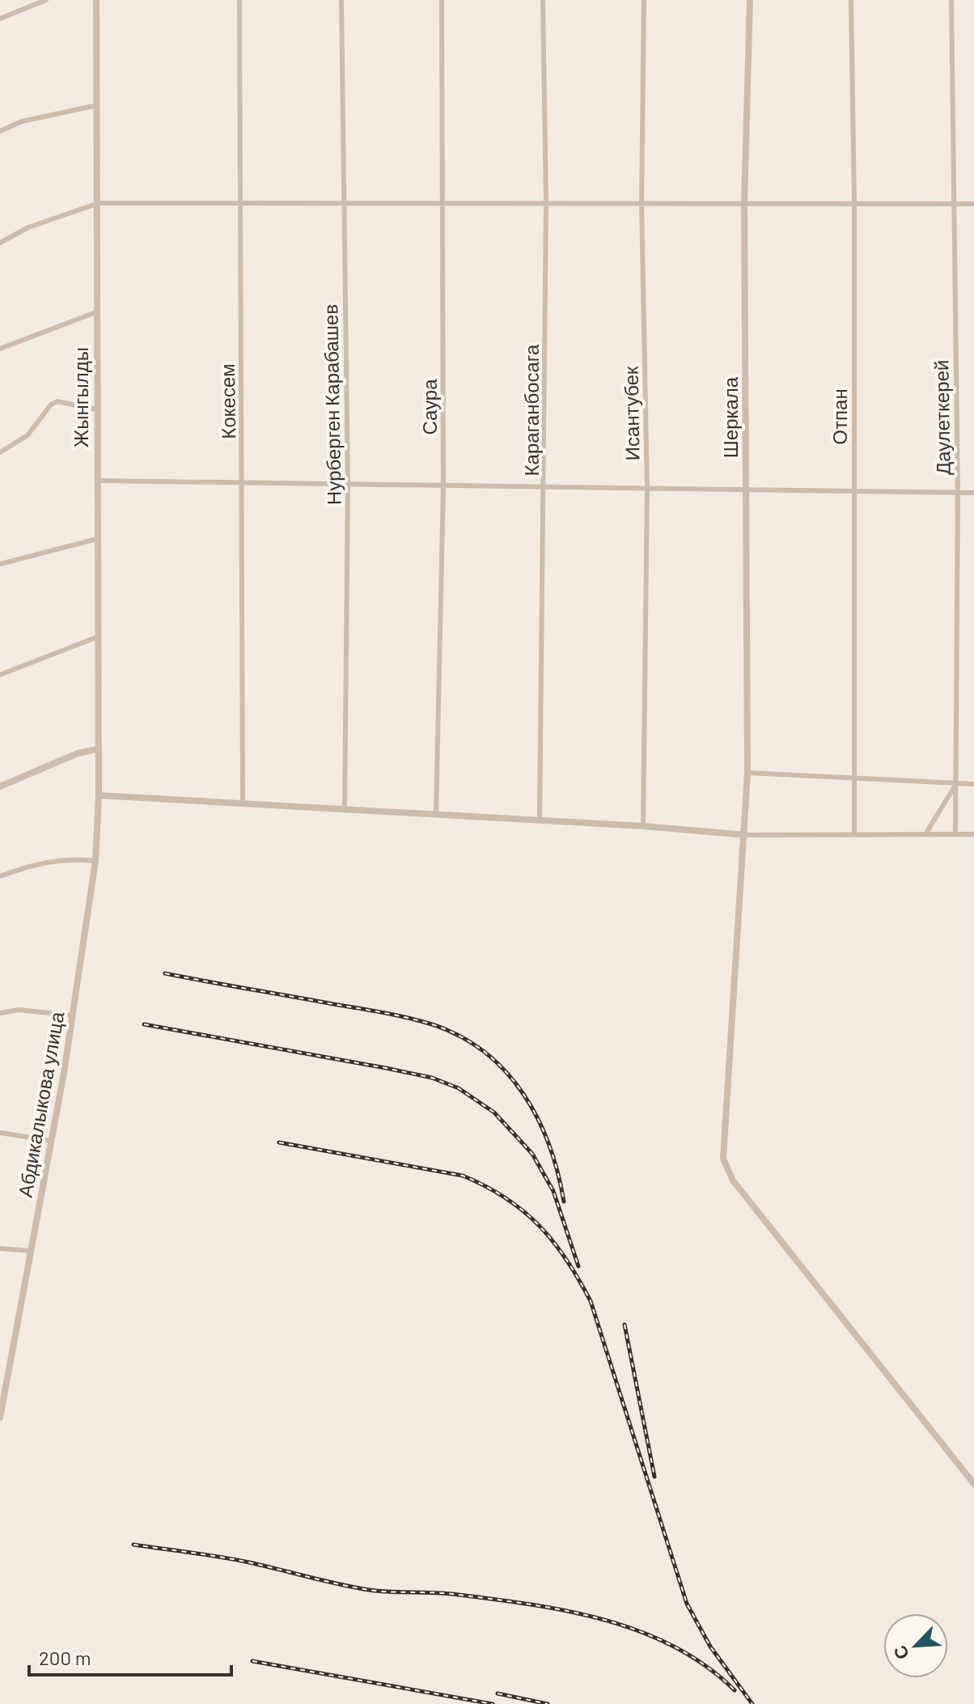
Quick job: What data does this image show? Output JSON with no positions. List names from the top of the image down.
{
  "streets": {
    "street": [
      "Жынгылды",
      "Кокесем",
      "Нурберген Карабашев",
      "Саура",
      "Караганбосага",
      "Исантубек",
      "Отпан",
      "Шеркала",
      "Даулеткерей",
      "Абдикалыкова улица"
    ]
  },
  "crossings": [
    ["Жынгылды", "Абдикалыкова улица"]
  ],
  "scale_bar": "200 m",
  "north": "bottom left"
}
